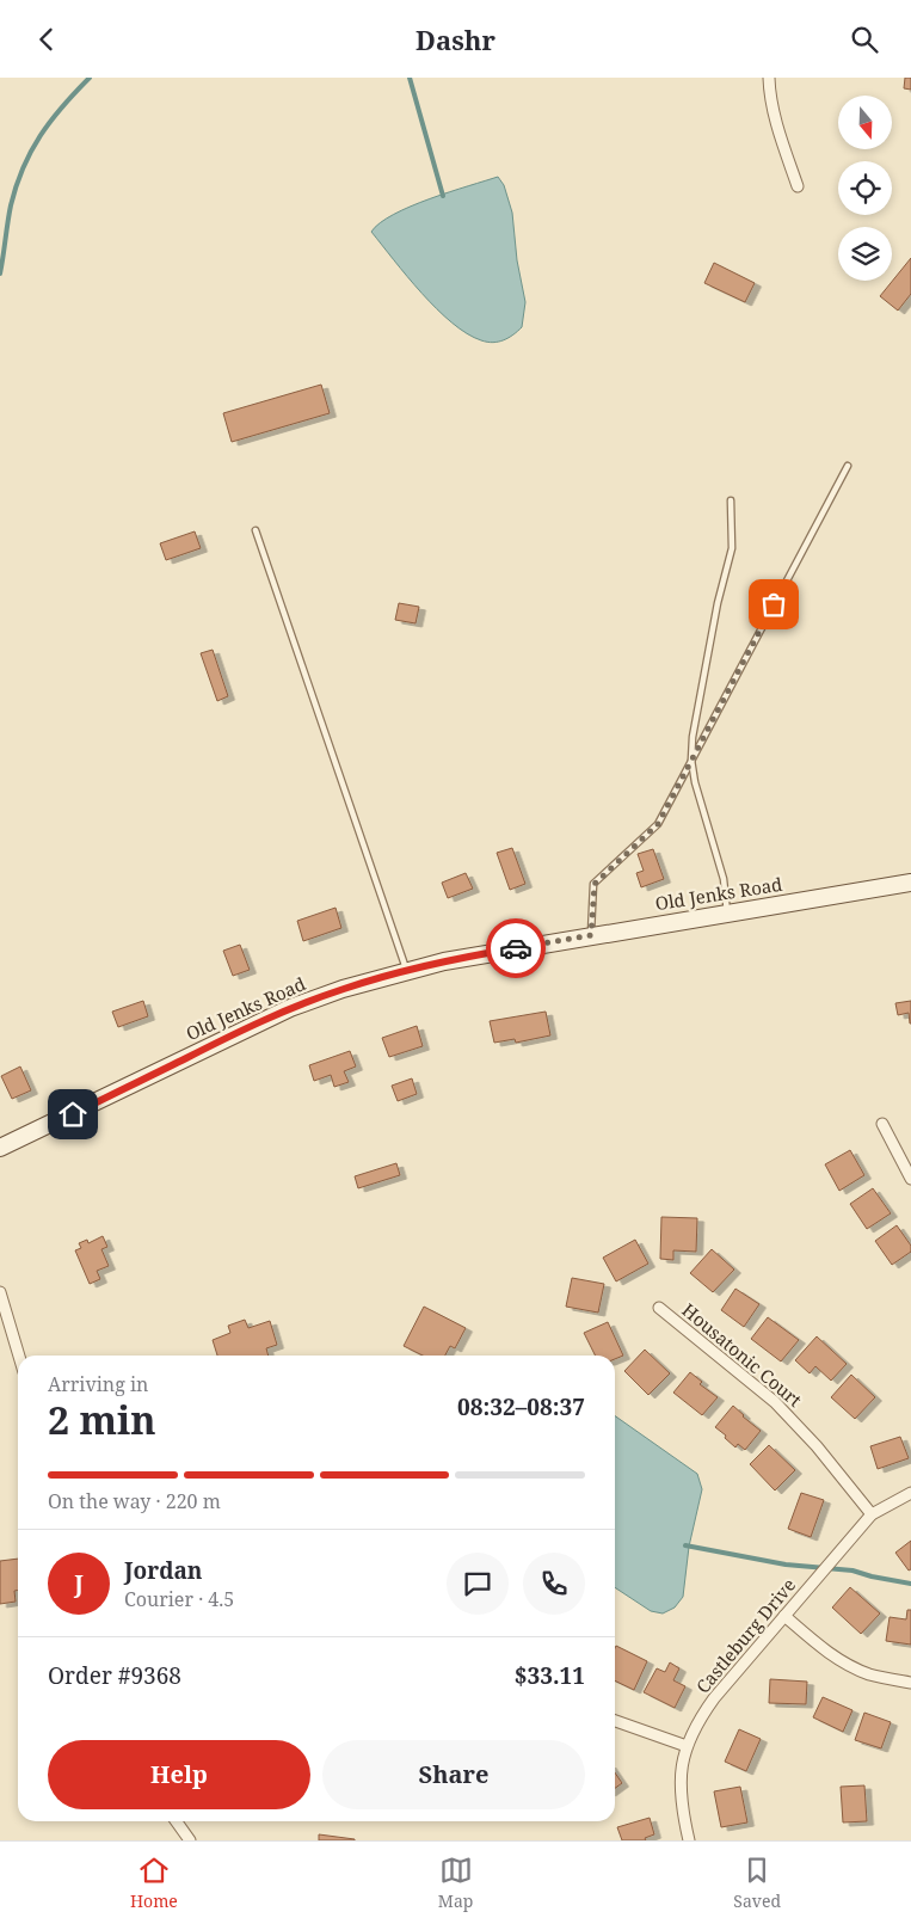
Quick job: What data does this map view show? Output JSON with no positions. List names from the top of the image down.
{
  "streets": {
    "street": ["Old Jenks Road", "Housatonic Court", "Castleburg Drive"]
  },
  "crossings": [
    ["Housatonic Court", "Castleburg Drive"]
  ],
  "north": "bottom",
  "page": {
    "header": "Dashr",
    "heading": ["2 min", "Arriving in", "08:32–08:37"],
    "panel": [
      "Jordan",
      "Courier · 4.5",
      "Order #9368",
      "$33.11"
    ],
    "bar": "On the way · 220 m",
    "round": "J",
    "buttons": ["Help", "Share"],
    "tabs": ["Home", "Map", "Saved"]
  }
}
